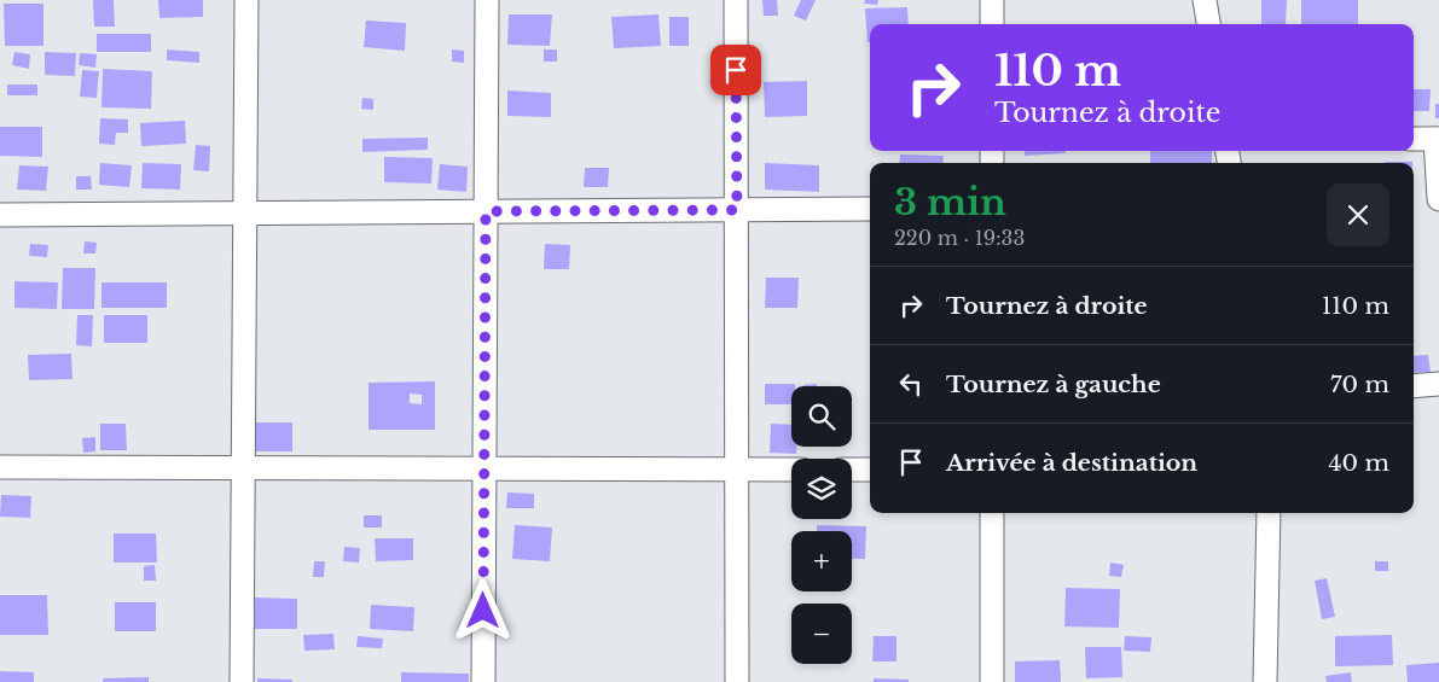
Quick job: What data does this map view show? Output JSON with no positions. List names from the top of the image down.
{
  "page": {
    "turn": ["110 m", "Tournez à droite"],
    "heading": ["3 min", "220 m · 19:33"],
    "list": [
      {
        "name": "Tournez à droite",
        "value": "110 m"
      },
      {
        "name": "Tournez à gauche",
        "value": "70 m"
      },
      {
        "name": "Arrivée à destination",
        "value": "40 m"
      }
    ],
    "map_buttons": ["+", "−"]
  }
}
